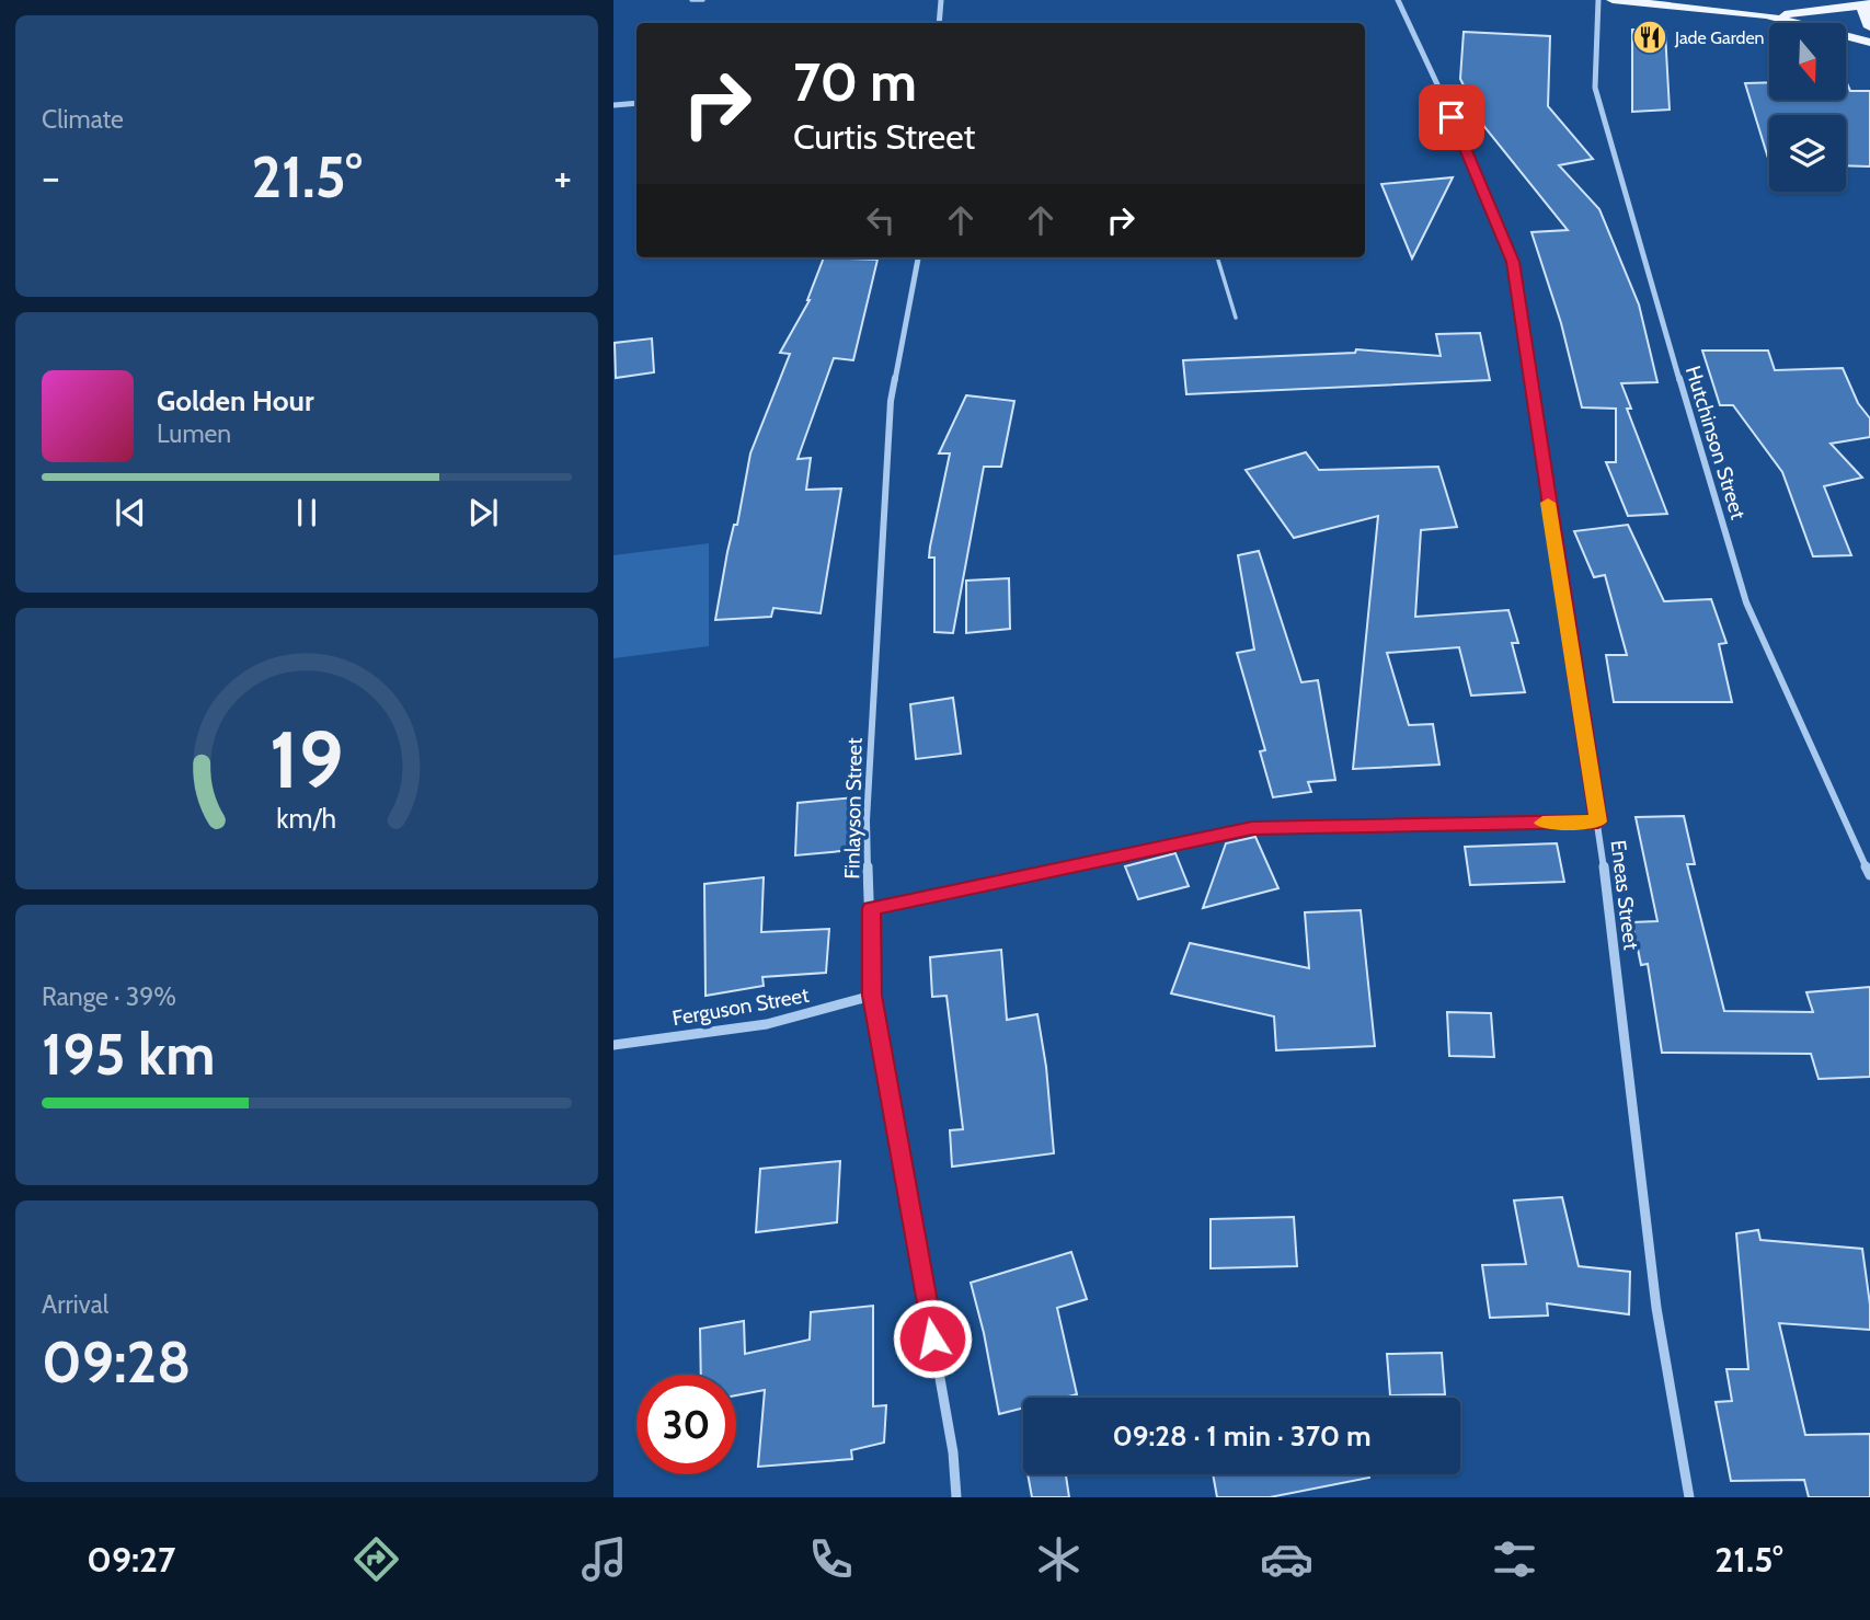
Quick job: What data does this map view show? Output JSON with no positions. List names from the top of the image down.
{
  "streets": {
    "street": [
      "Hutchinson Street",
      "Finlayson Street",
      "Eneas Street",
      "Ferguson Street"
    ]
  },
  "crossings": [
    ["Finlayson Street", "Ferguson Street"]
  ],
  "places": {
    "restaurant": ["Jade Garden"]
  },
  "north": "bottom",
  "page": {
    "tile": [
      "Climate",
      ["Range · 39%", "195 km"],
      ["Arrival", "09:28"]
    ],
    "turn": ["70 m", "Curtis Street"],
    "heat": ["−", "21.5°", "+"],
    "song": ["Golden Hour", "Lumen"],
    "limit": "30",
    "trip": "09:28 · 1 min · 370 m",
    "tabs": ["09:27", "21.5°"],
    "gauge": ["19", "km/h"]
  }
}
